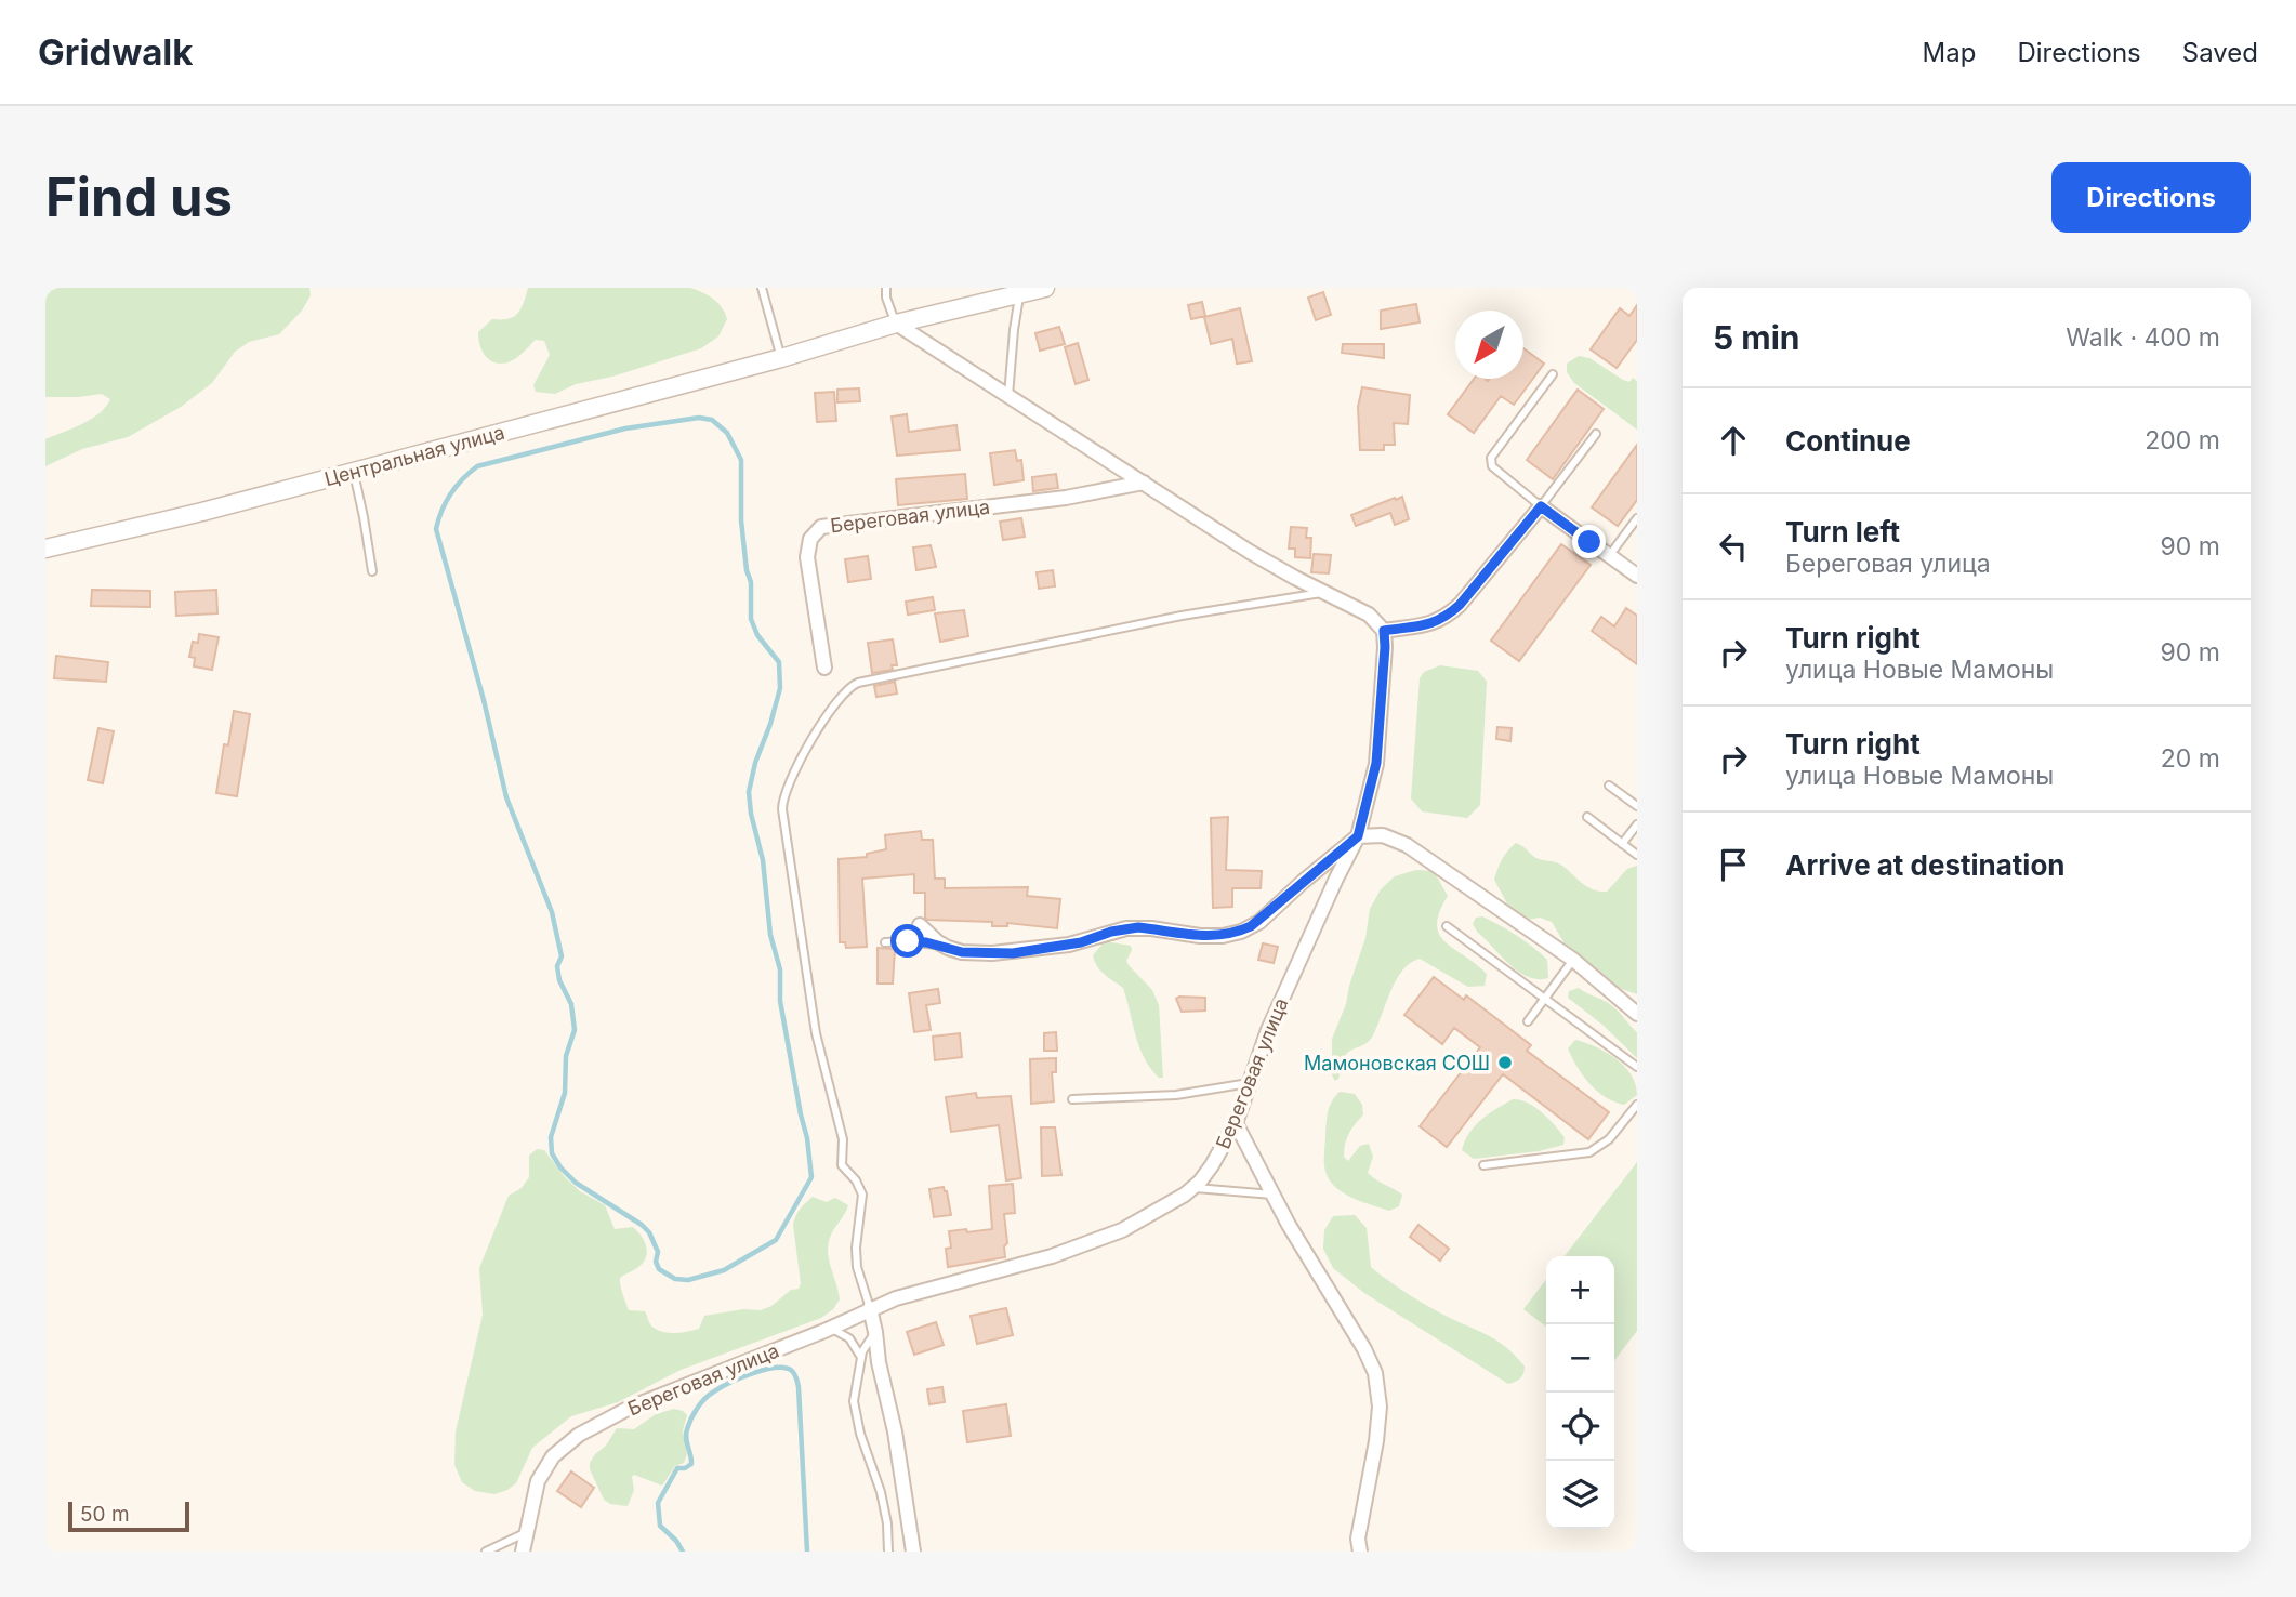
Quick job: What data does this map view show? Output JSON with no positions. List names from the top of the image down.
{
  "streets": {
    "street": ["Центральная улица", "Береговая улица"]
  },
  "places": ["Мамоновская СОШ"],
  "scale_bar": "50 m",
  "north": "bottom left",
  "page": {
    "header": "Gridwalk",
    "nav": ["Map", "Directions", "Saved"],
    "buttons": "Directions",
    "title": "Find us",
    "heading": ["5 min", "Walk · 400 m"],
    "list": [
      ["Continue", "200 m"],
      ["Turn left", "Береговая улица", "90 m"],
      ["Turn right", "улица Новые Мамоны", "90 m"],
      ["Turn right", "улица Новые Мамоны", "20 m"],
      "Arrive at destination"
    ],
    "map_buttons": ["+", "−"],
    "scale": "50 m"
  }
}
